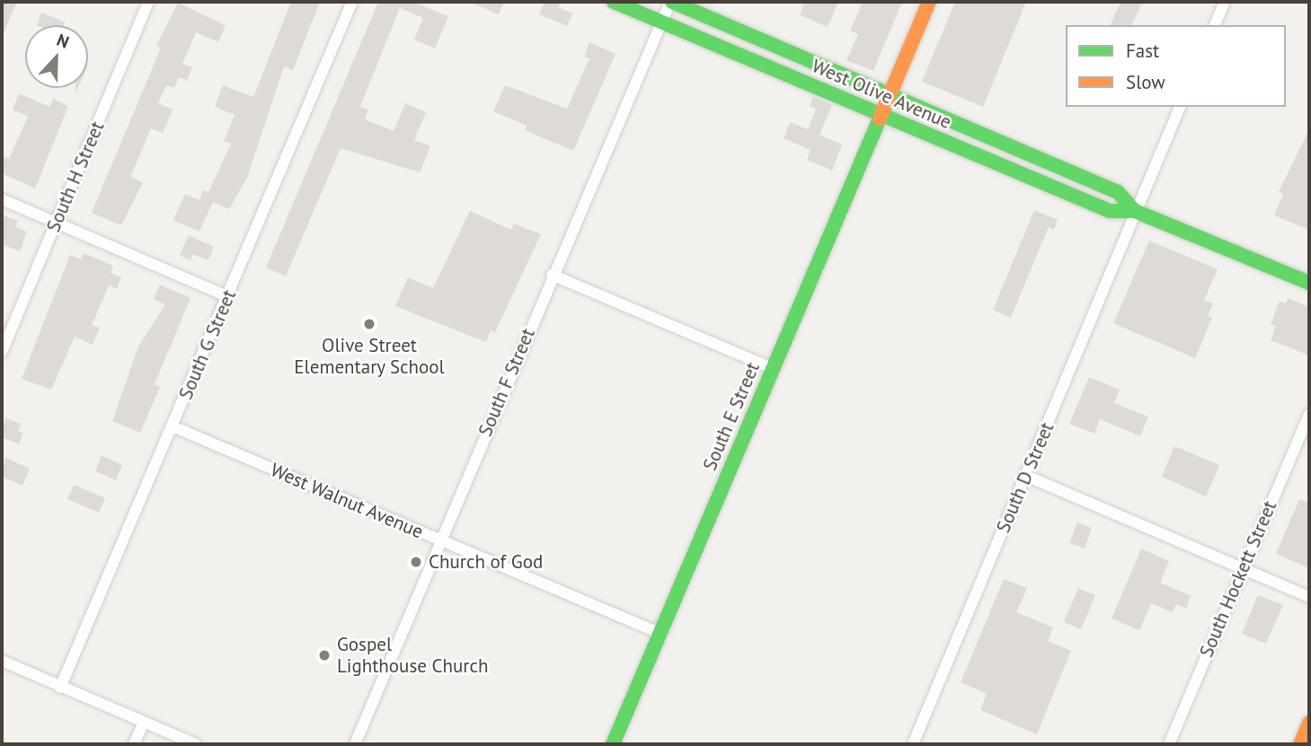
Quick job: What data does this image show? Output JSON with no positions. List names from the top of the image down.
{
  "streets": {
    "main road": ["West Olive Avenue", "South E Street"],
    "street": [
      "South H Street",
      "South G Street",
      "South F Street",
      "South D Street",
      "West Walnut Avenue",
      "South Hockett Street"
    ]
  },
  "crossings": [
    ["West Olive Avenue", "South F Street"],
    ["West Olive Avenue", "South E Street"],
    ["West Olive Avenue", "South D Street"],
    ["South G Street", "West Walnut Avenue"],
    ["South F Street", "West Walnut Avenue"],
    ["South E Street", "West Walnut Avenue"]
  ],
  "places": ["Olive Street Elementary School", "Church of God", "Gospel Lighthouse Church"],
  "legend": ["Fast", "Slow"],
  "north": "top"
}
